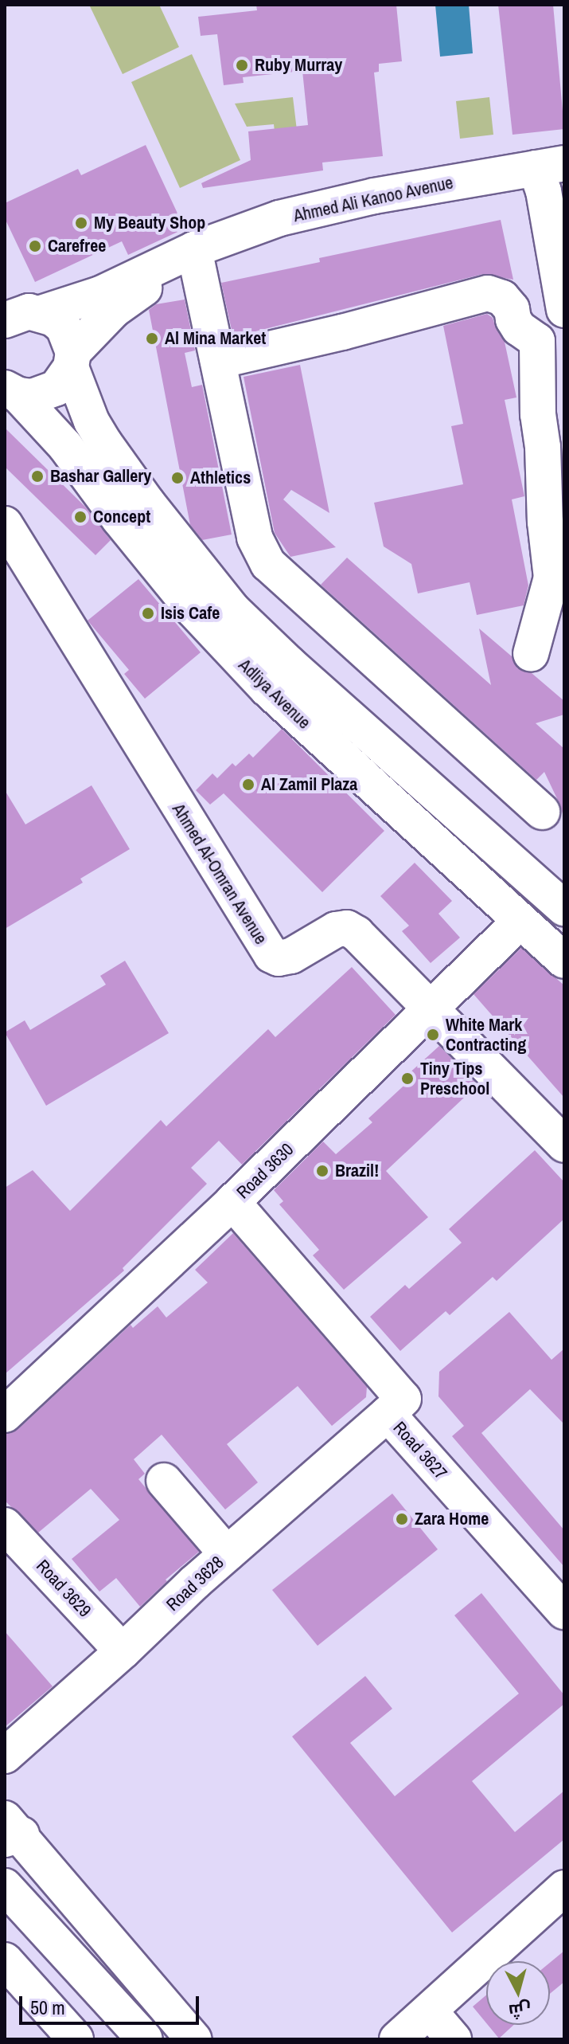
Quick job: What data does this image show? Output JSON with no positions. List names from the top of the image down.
{
  "streets": {
    "street": [
      "Ahmed Ali Kanoo Avenue",
      "Adliya Avenue",
      "Ahmed Al-Omran Avenue",
      "Road 3630",
      "Road 3627",
      "Road 3628",
      "Road 3629"
    ]
  },
  "crossings": [
    ["Ahmed Ali Kanoo Avenue", "Adliya Avenue"],
    ["Adliya Avenue", "Road 3630"],
    ["Ahmed Al-Omran Avenue", "Road 3630"],
    ["Road 3630", "Road 3627"],
    ["Road 3627", "Road 3628"],
    ["Road 3628", "Road 3629"]
  ],
  "places": [
    "Ruby Murray",
    "My Beauty Shop",
    "Carefree",
    "Al Mina Market",
    "Bashar Gallery",
    "Athletics",
    "Concept",
    "Isis Cafe",
    "Al Zamil Plaza",
    "White Mark Contracting",
    "Tiny Tips Preschool",
    "Brazil!",
    "Zara Home"
  ],
  "scale_bar": "50 m",
  "north": "bottom"
}
